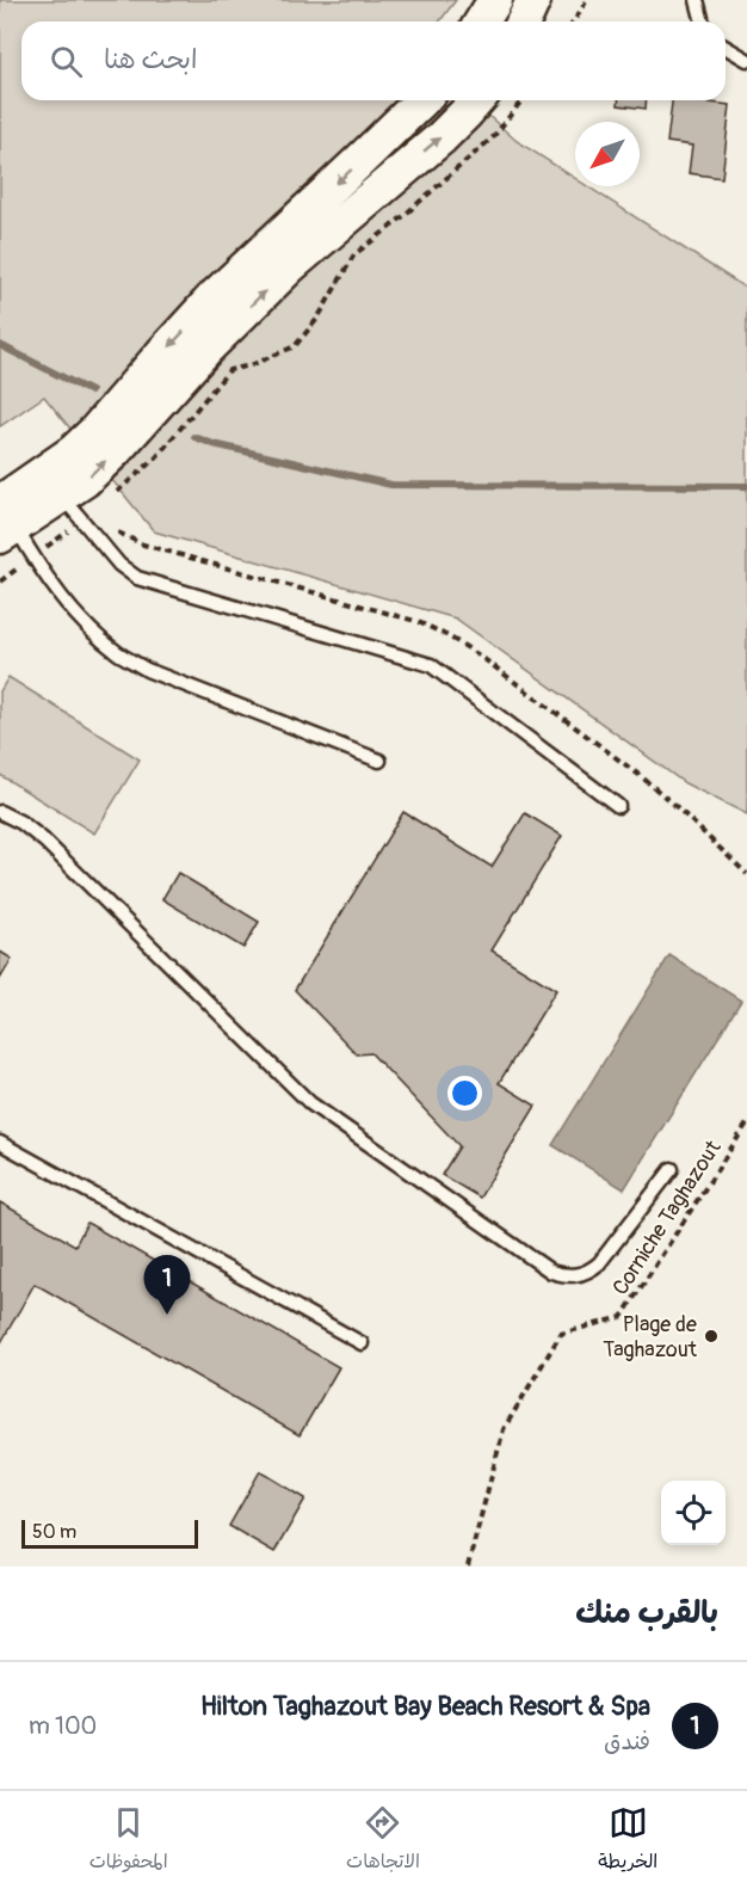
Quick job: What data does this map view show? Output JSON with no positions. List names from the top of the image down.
{
  "streets": {
    "path": ["Corniche Taghazout"]
  },
  "places": ["Plage de Taghazout"],
  "scale_bar": "50 m",
  "north": "bottom left",
  "page": {
    "search": "ابحث هنا",
    "pins": "1",
    "scale": "50 m",
    "heading": "بالقرب منك",
    "list": [
      {
        "mark": "1",
        "name": "Hilton Taghazout Bay Beach Resort & Spa",
        "note": "فندق",
        "value": "100 m"
      }
    ],
    "nav": ["الخريطة", "الاتجاهات", "المحفوظات"]
  }
}
